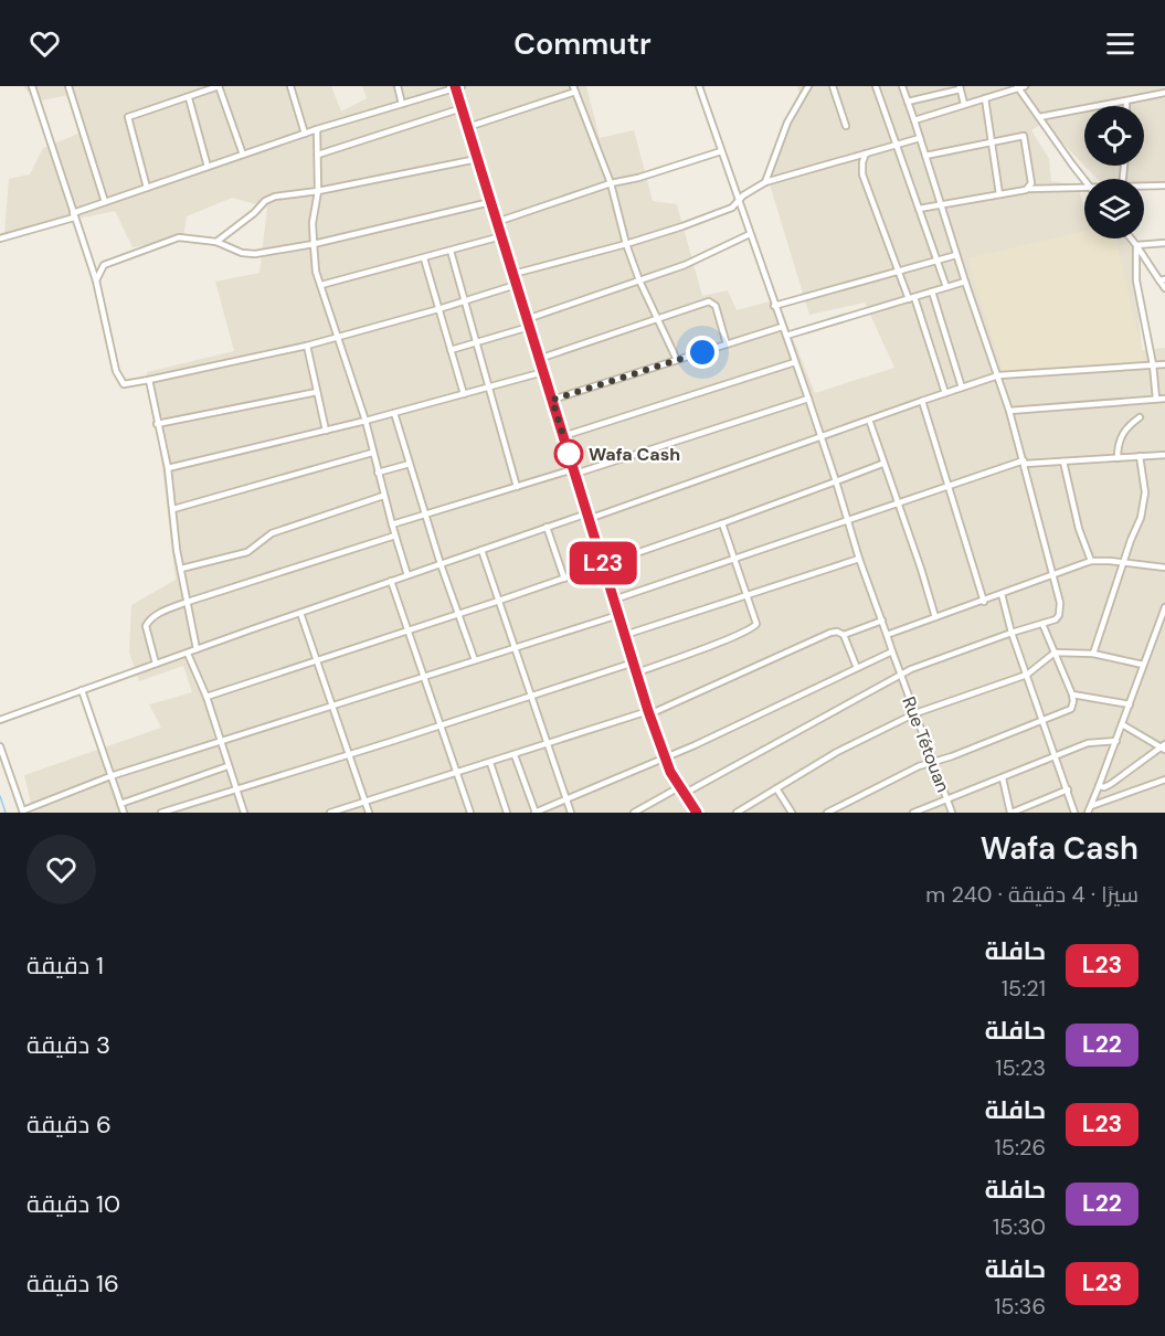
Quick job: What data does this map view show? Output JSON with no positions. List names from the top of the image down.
{
  "streets": {
    "street": ["Rue Tétouan"]
  },
  "places": ["Wafa Cash"],
  "lines": ["bus line L23"],
  "page": {
    "header": "Commutr",
    "on_map": "L23",
    "heading": ["Wafa Cash", "سيرًا · 4 دقيقة · 240 m"],
    "list": [
      {
        "mark": "L23",
        "name": "حافلة",
        "note": "15:21",
        "value": "1 دقيقة"
      },
      {
        "mark": "L22",
        "name": "حافلة",
        "note": "15:23",
        "value": "3 دقيقة"
      },
      {
        "mark": "L23",
        "name": "حافلة",
        "note": "15:26",
        "value": "6 دقيقة"
      },
      {
        "mark": "L22",
        "name": "حافلة",
        "note": "15:30",
        "value": "10 دقيقة"
      },
      {
        "mark": "L23",
        "name": "حافلة",
        "note": "15:36",
        "value": "16 دقيقة"
      }
    ]
  }
}
